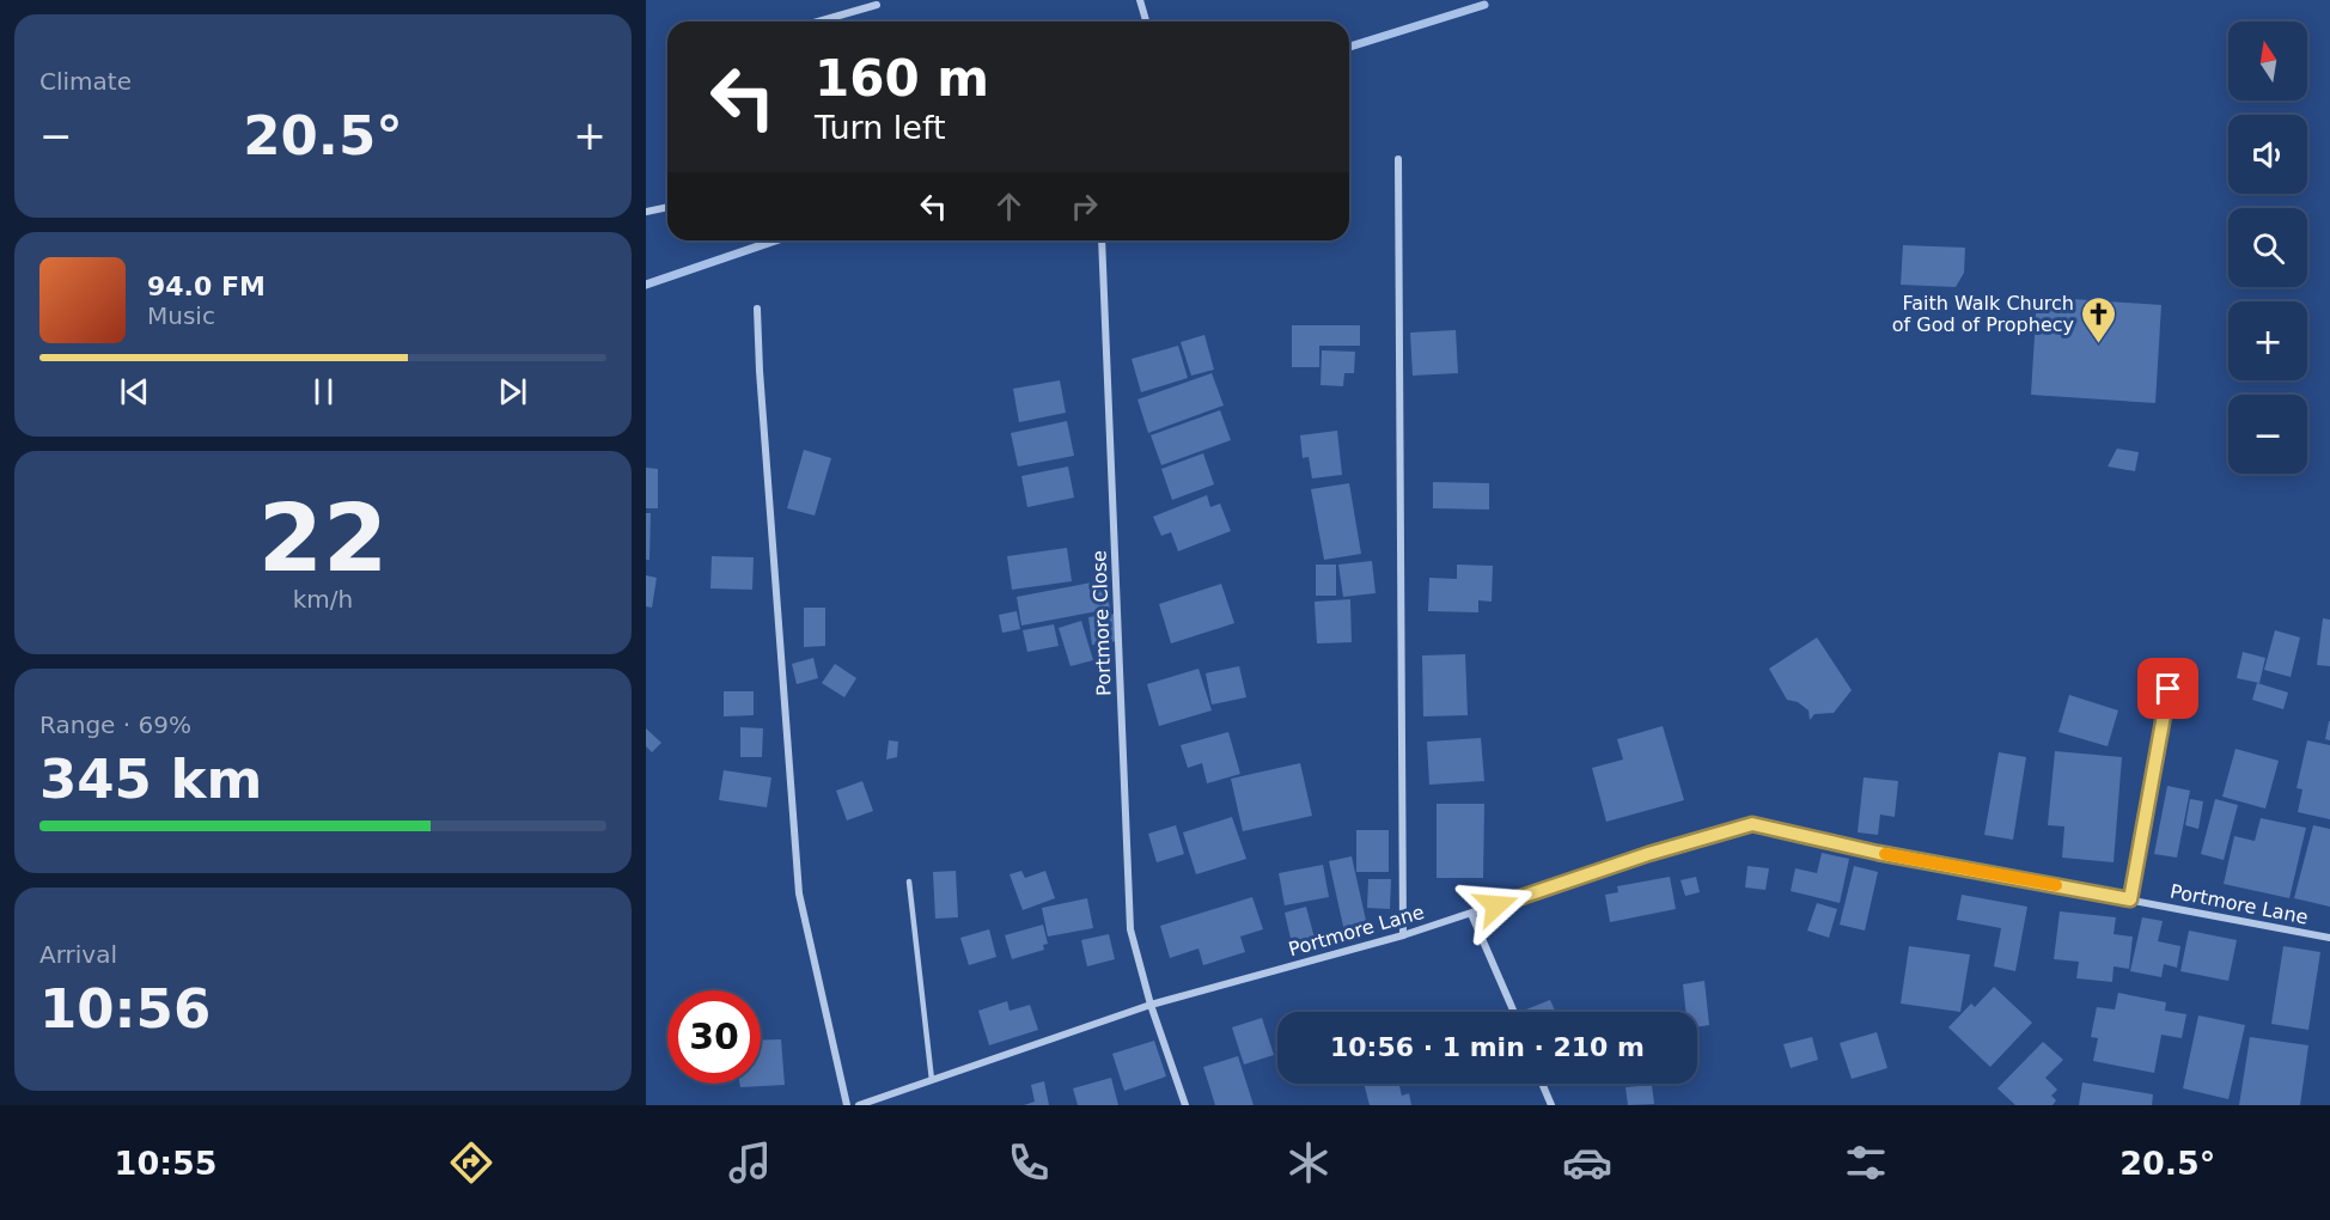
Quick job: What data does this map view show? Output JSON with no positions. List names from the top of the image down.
{
  "streets": {
    "street": ["Portmore Close", "Portmore Lane"]
  },
  "crossings": [
    ["Portmore Close", "Portmore Lane"]
  ],
  "places": {
    "church": ["Faith Walk Church of God of Prophecy"]
  },
  "north": "top",
  "page": {
    "tile": [
      "Climate",
      ["22", "km/h"],
      ["Range · 69%", "345 km"],
      ["Arrival", "10:56"]
    ],
    "map_buttons": ["+", "−"],
    "turn": ["160 m", "Turn left"],
    "heat": ["−", "20.5°", "+"],
    "song": ["94.0 FM", "Music"],
    "limit": "30",
    "trip": "10:56 · 1 min · 210 m",
    "tabs": ["10:55", "20.5°"]
  }
}
